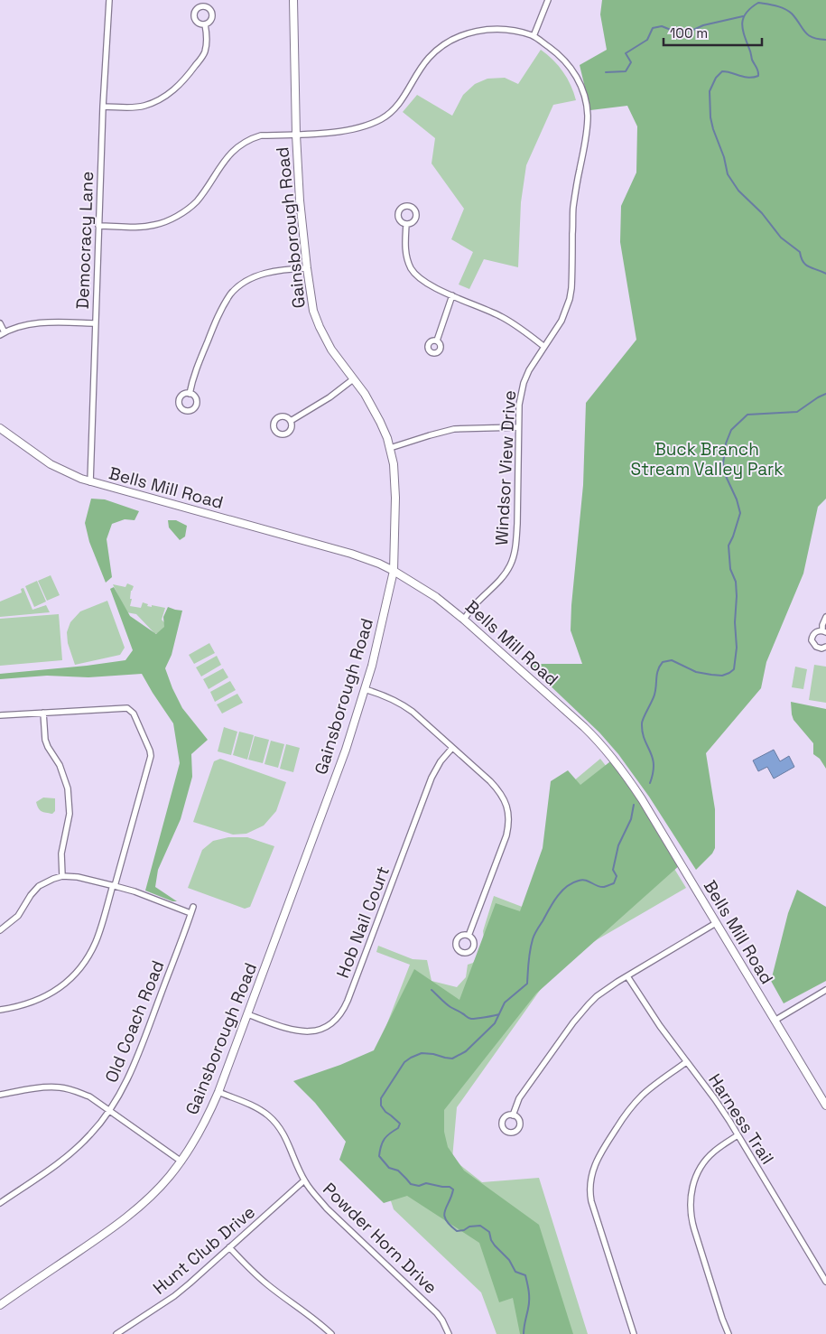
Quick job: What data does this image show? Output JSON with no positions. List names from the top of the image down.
{
  "streets": {
    "street": [
      "Gainsborough Road",
      "Democracy Lane",
      "Windsor View Drive",
      "Bells Mill Road",
      "Hob Nail Court",
      "Old Coach Road",
      "Harness Trail",
      "Powder Horn Drive",
      "Hunt Club Drive"
    ]
  },
  "crossings": [
    ["Gainsborough Road", "Windsor View Drive"],
    ["Gainsborough Road", "Bells Mill Road"],
    ["Gainsborough Road", "Hob Nail Court"],
    ["Gainsborough Road", "Powder Horn Drive"],
    ["Democracy Lane", "Windsor View Drive"],
    ["Democracy Lane", "Bells Mill Road"],
    ["Windsor View Drive", "Bells Mill Road"],
    ["Powder Horn Drive", "Hunt Club Drive"]
  ],
  "parks": ["Buck Branch Stream Valley Park"],
  "scale_bar": "100 m"
}
